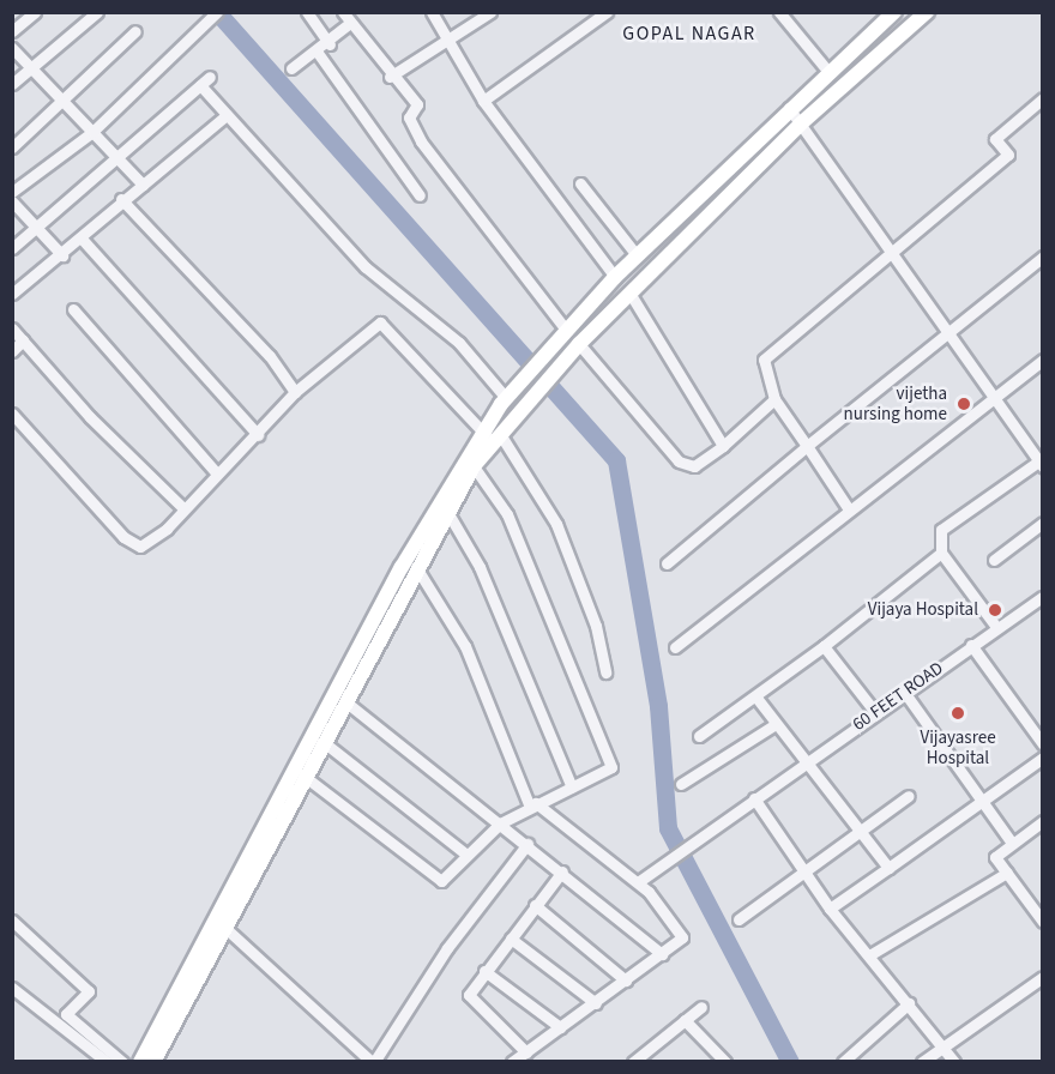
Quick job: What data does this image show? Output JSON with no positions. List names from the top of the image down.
{
  "streets": {
    "street": ["60 FEET ROAD"]
  },
  "districts": ["GOPAL NAGAR"],
  "places": ["vijetha nursing home", "Vijaya Hospital", "Vijayasree Hospital"]
}
